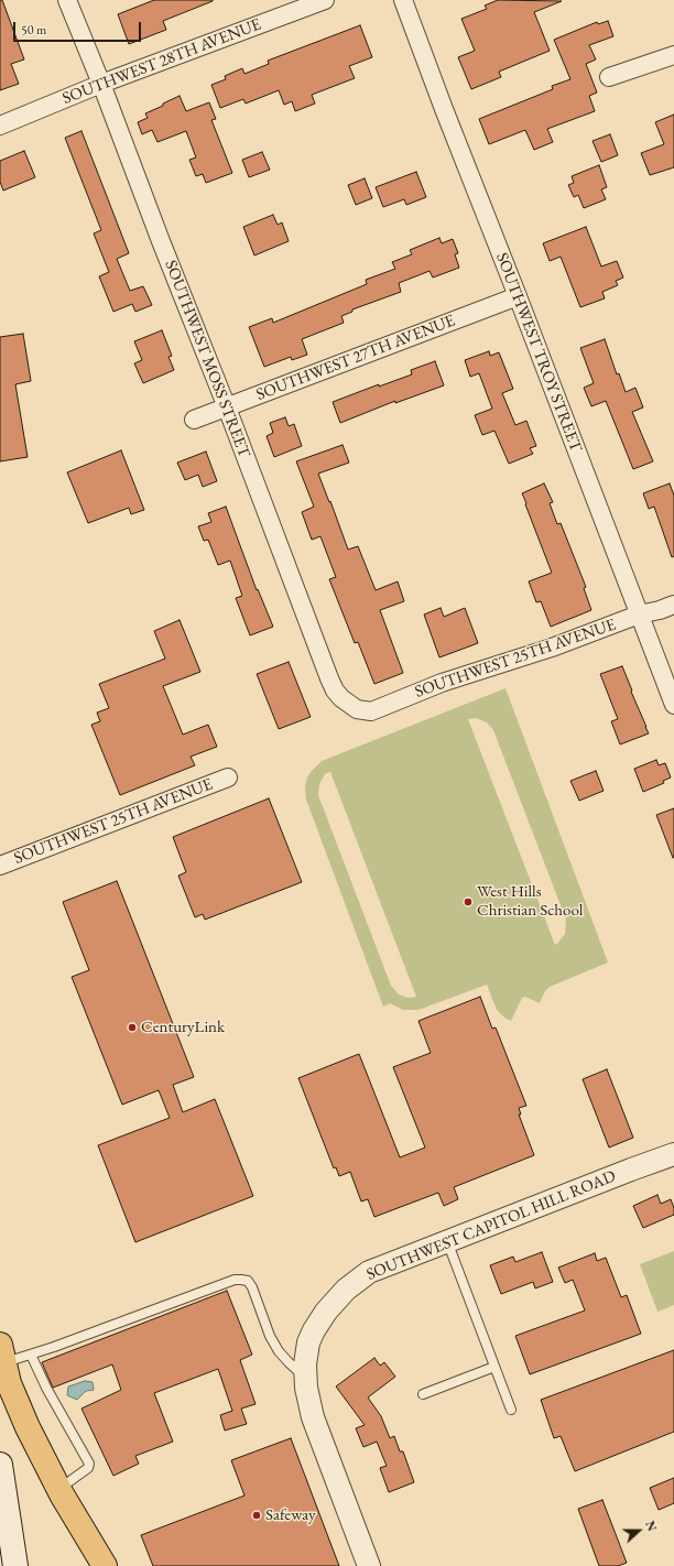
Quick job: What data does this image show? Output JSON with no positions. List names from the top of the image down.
{
  "streets": {
    "street": [
      "SOUTHWEST 28TH AVENUE",
      "SOUTHWEST TROY STREET",
      "SOUTHWEST 27TH AVENUE",
      "SOUTHWEST MOSS STREET",
      "SOUTHWEST 25TH AVENUE",
      "SOUTHWEST CAPITOL HILL ROAD"
    ]
  },
  "crossings": [
    ["SOUTHWEST 28TH AVENUE", "SOUTHWEST MOSS STREET"],
    ["SOUTHWEST TROY STREET", "SOUTHWEST 27TH AVENUE"],
    ["SOUTHWEST TROY STREET", "SOUTHWEST 25TH AVENUE"],
    ["SOUTHWEST 27TH AVENUE", "SOUTHWEST MOSS STREET"],
    ["SOUTHWEST MOSS STREET", "SOUTHWEST 25TH AVENUE"]
  ],
  "places": ["West Hills Christian School", "CenturyLink", "Safeway"],
  "scale_bar": "50 m",
  "north": "right"
}
